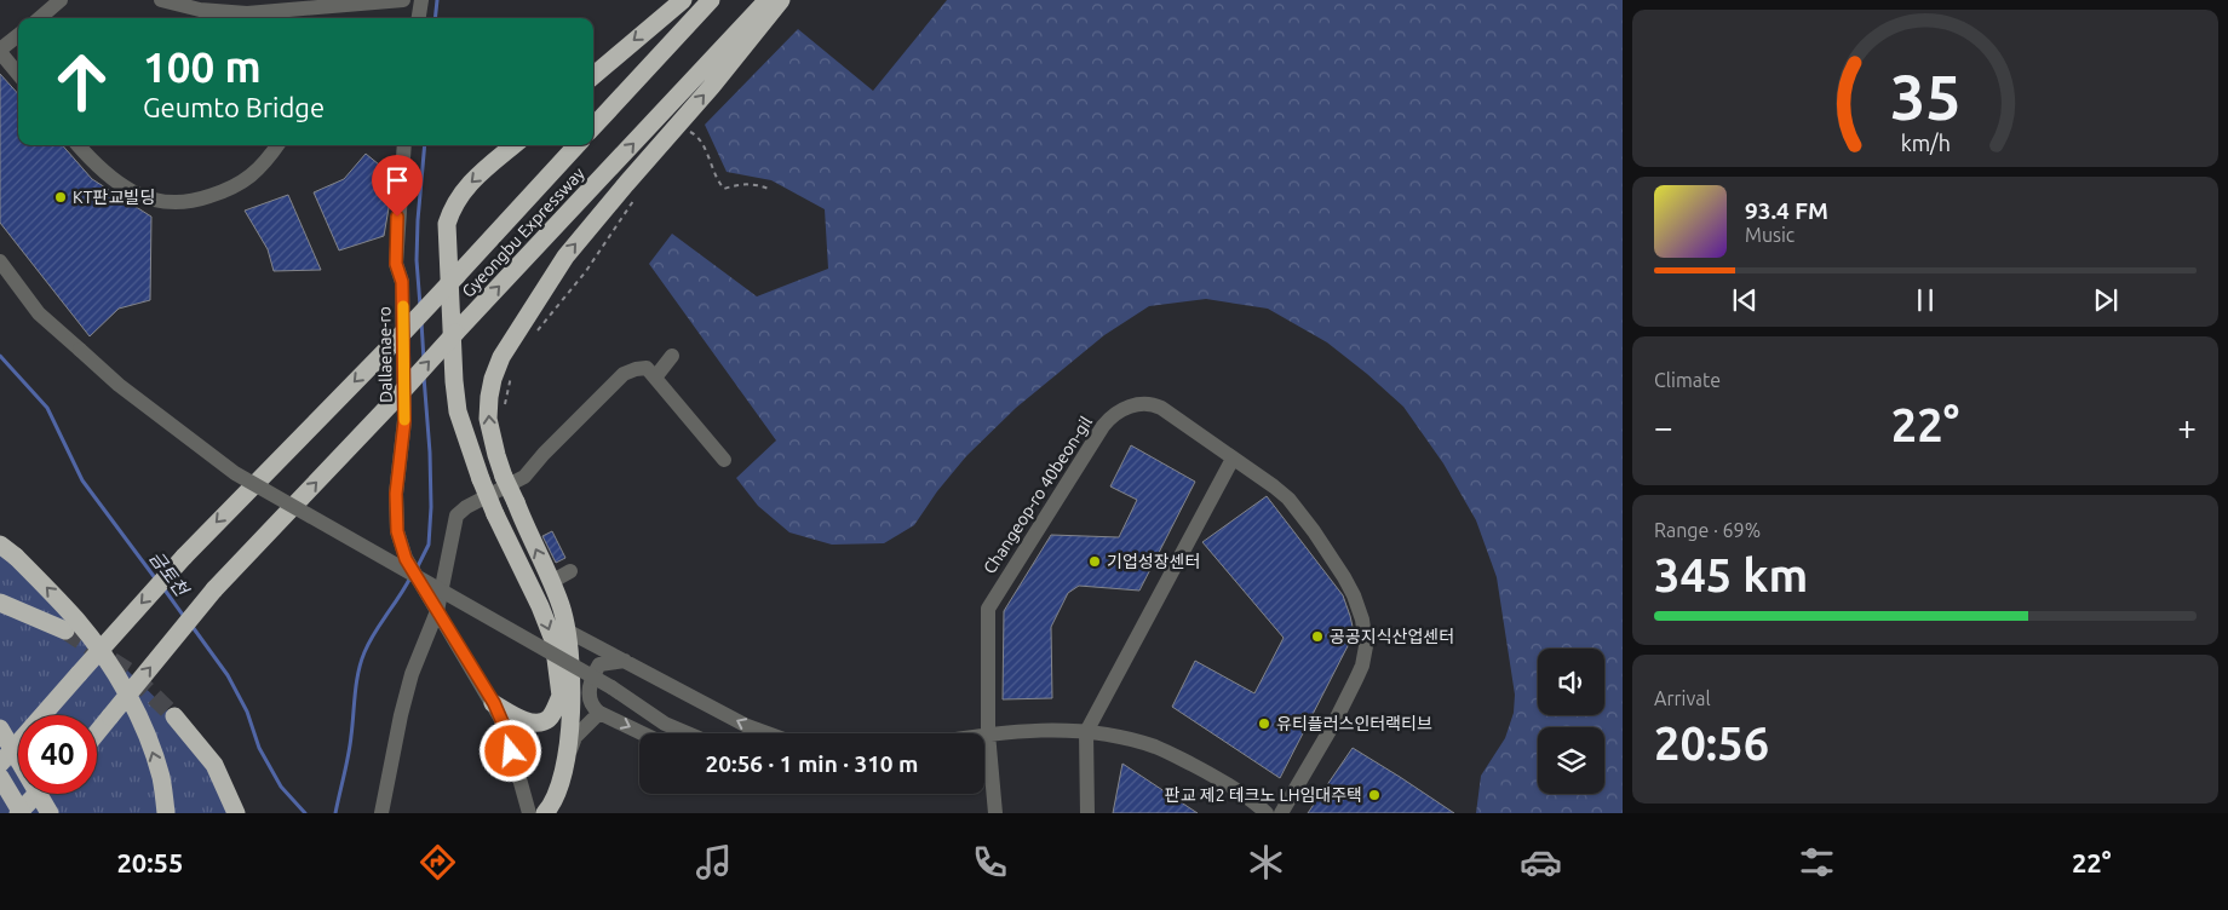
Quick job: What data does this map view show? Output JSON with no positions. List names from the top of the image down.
{
  "streets": {
    "highway": ["Gyeongbu Expressway"],
    "street": ["Dallaenae-ro", "Changeop-ro 40beon-gil"]
  },
  "water": ["금토천"],
  "places": [
    "KT판교빌딩",
    "기업성장센터",
    "공공지식산업센터",
    "유티플러스인터랙티브",
    "판교 제2 테크노 LH임대주택"
  ],
  "page": {
    "turn": ["100 m", "Geumto Bridge"],
    "song": ["93.4 FM", "Music"],
    "tile": [
      "Climate",
      ["Range · 69%", "345 km"],
      ["Arrival", "20:56"]
    ],
    "heat": ["−", "22°", "+"],
    "limit": "40",
    "trip": "20:56 · 1 min · 310 m",
    "tabs": ["20:55", "22°"],
    "gauge": ["35", "km/h"]
  }
}
